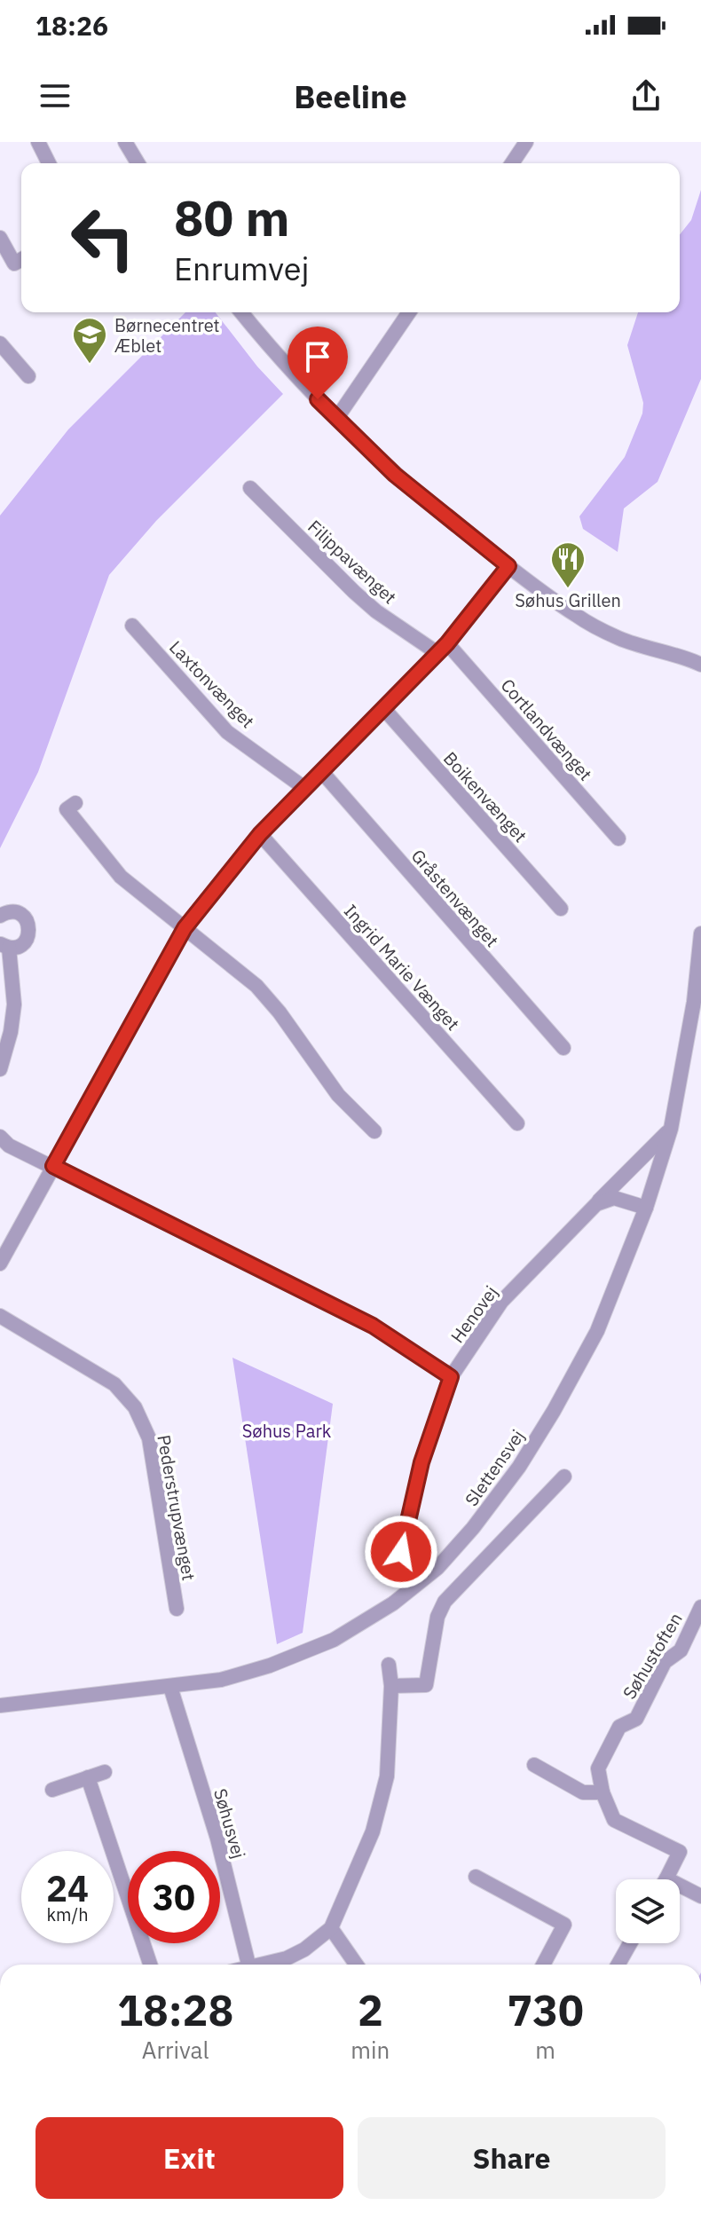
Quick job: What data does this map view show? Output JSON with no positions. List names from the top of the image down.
{
  "streets": {
    "street": [
      "Filippavænget",
      "Laxtonvænget",
      "Cortlandvænget",
      "Boikenvænget",
      "Gråstenvænget",
      "Ingrid Marie Vænget",
      "Henovej",
      "Slettensvej",
      "Pederstrupvænget",
      "Søhustoften",
      "Søhusvej"
    ]
  },
  "crossings": [
    ["Filippavænget", "Cortlandvænget"],
    ["Henovej", "Slettensvej"],
    ["Slettensvej", "Søhusvej"]
  ],
  "parks": ["Søhus Park"],
  "places": {
    "school or university": ["Børnecentret Æblet"],
    "restaurant": ["Søhus Grillen"]
  },
  "page": {
    "status": "18:26",
    "header": "Beeline",
    "turn": ["80 m", "Enrumvej"],
    "speed": "24 km/h",
    "limit": "30",
    "eta": [
      "18:28",
      "Arrival",
      "2",
      "min",
      "730",
      "m"
    ],
    "buttons": ["Exit", "Share"]
  }
}
